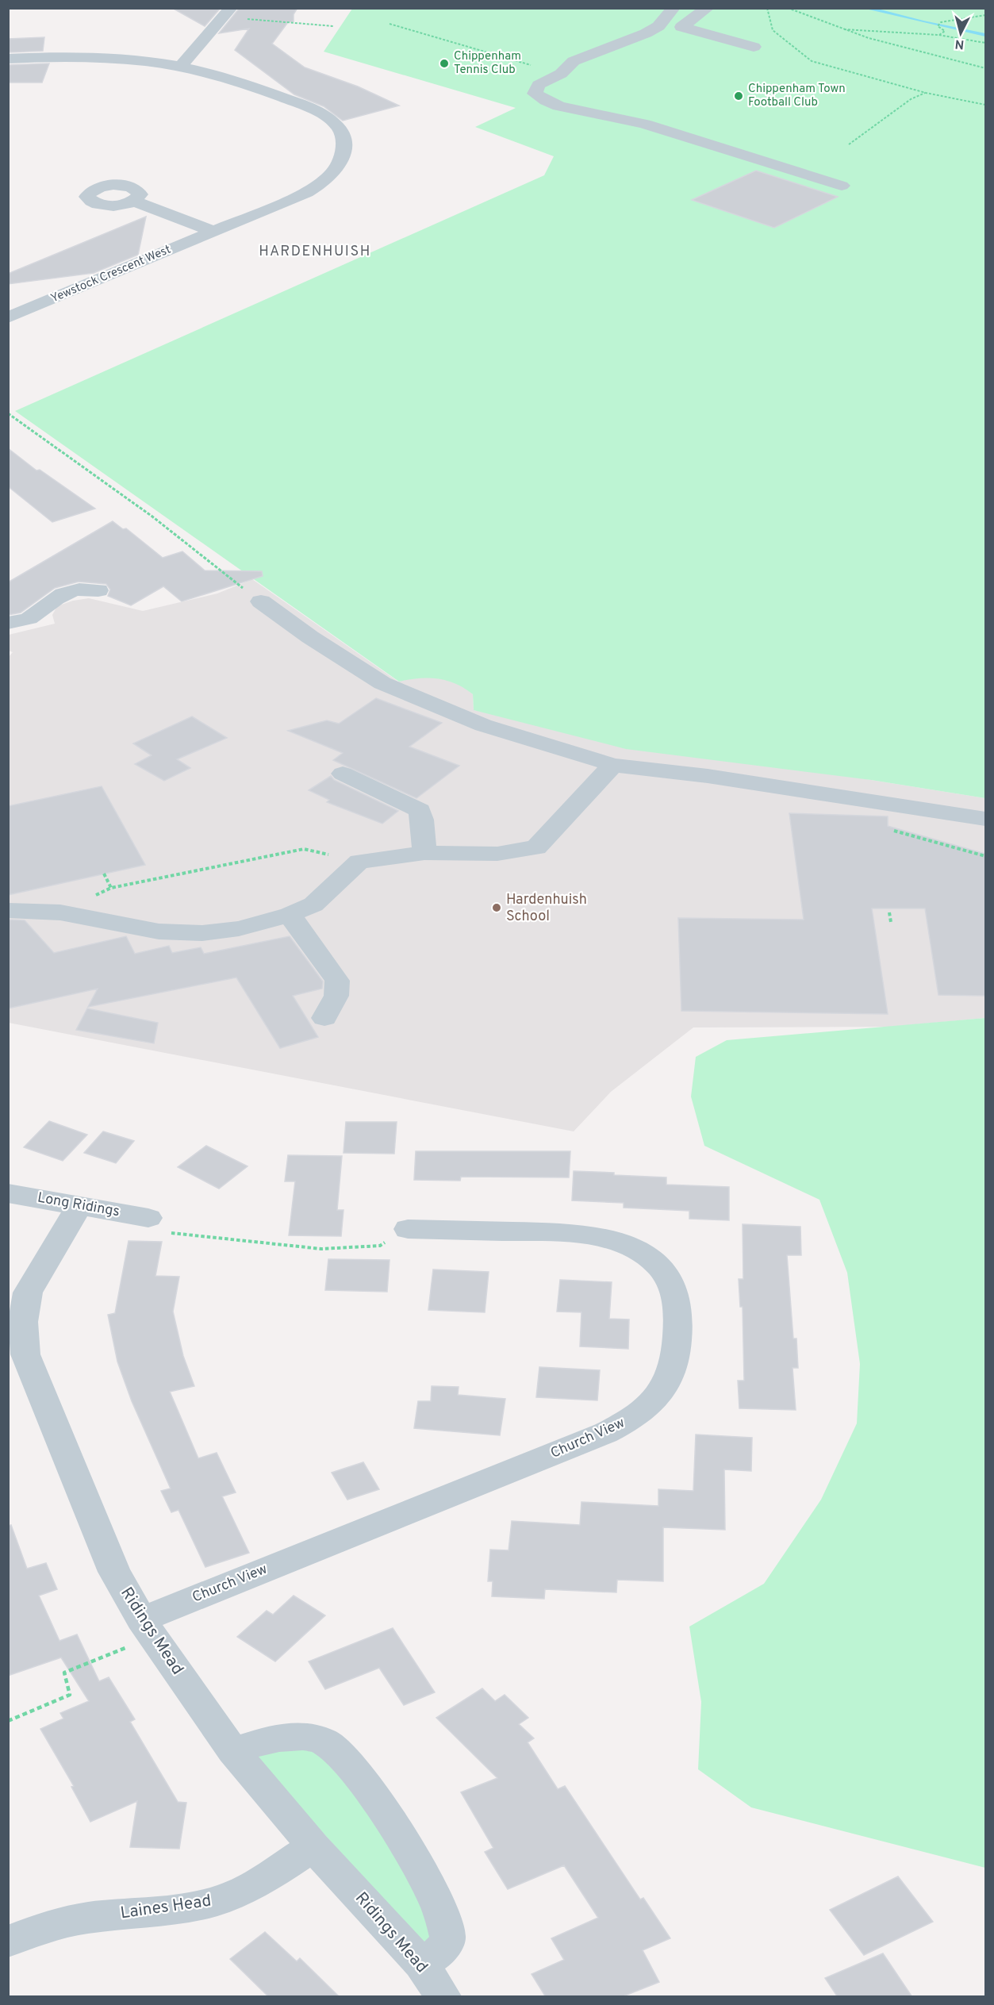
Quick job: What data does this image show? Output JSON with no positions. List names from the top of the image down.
{
  "streets": {
    "street": [
      "Yewstock Crescent West",
      "Long Ridings",
      "Church View",
      "Ridings Mead",
      "Laines Head"
    ]
  },
  "crossings": [
    ["Long Ridings", "Ridings Mead"],
    ["Church View", "Ridings Mead"],
    ["Ridings Mead", "Laines Head"]
  ],
  "districts": ["HARDENHUISH"],
  "places": ["Chippenham Tennis Club", "Chippenham Town Football Club", "Hardenhuish School"],
  "north": "bottom"
}
